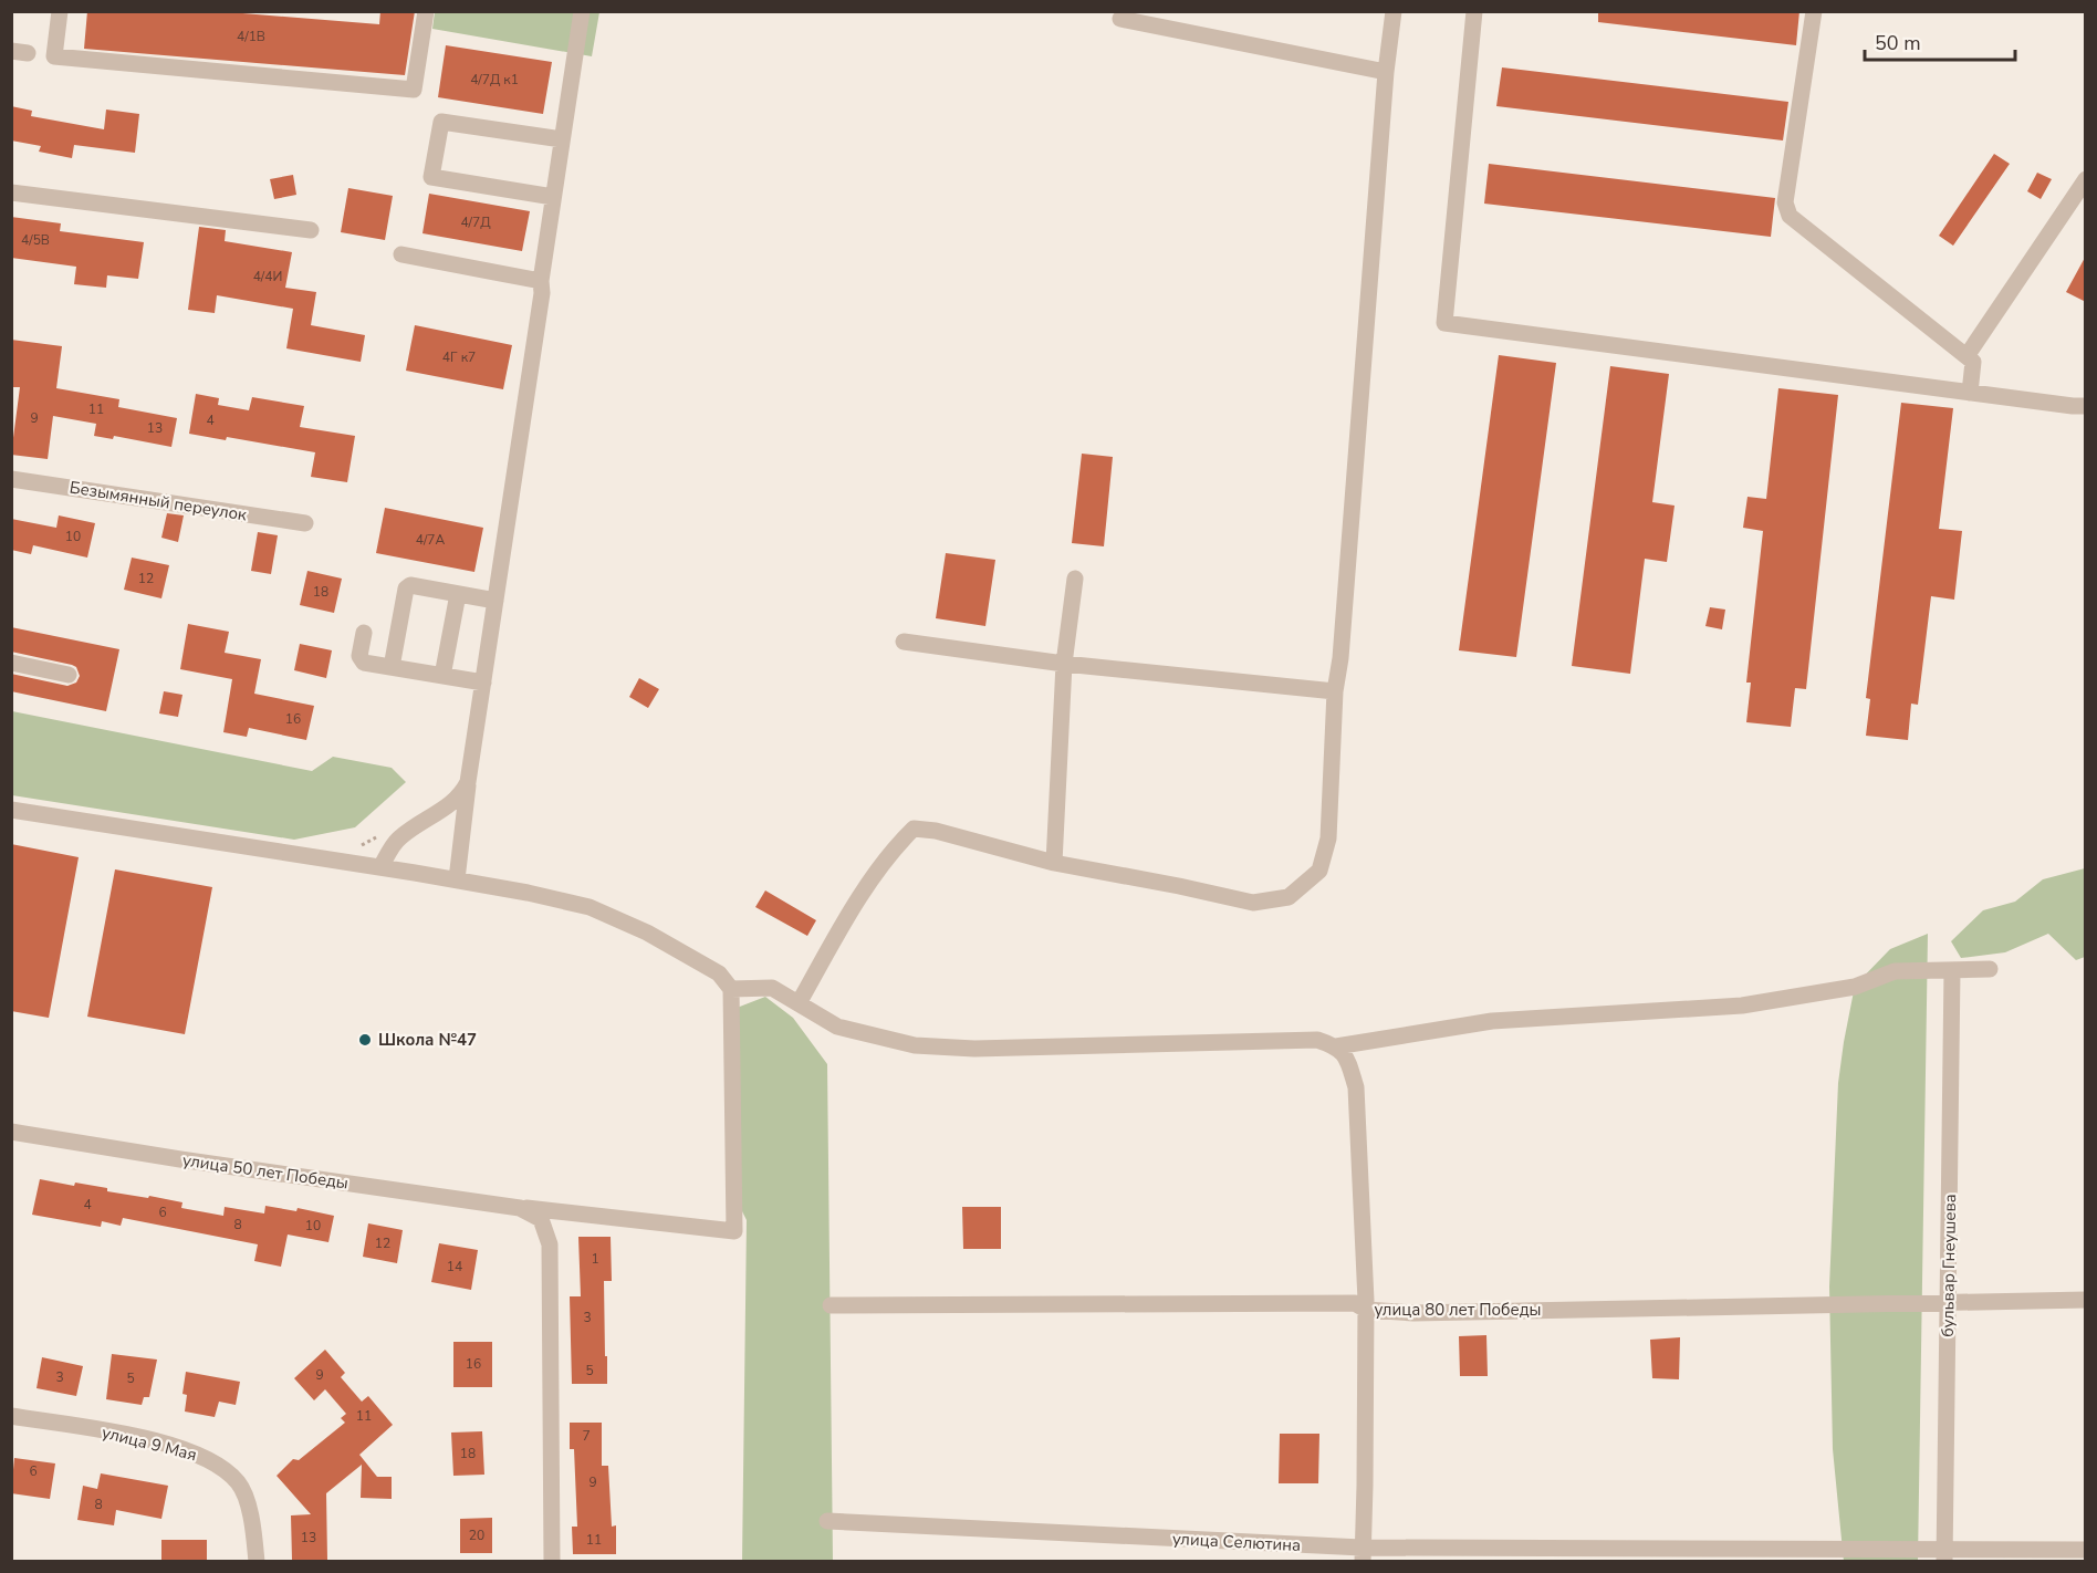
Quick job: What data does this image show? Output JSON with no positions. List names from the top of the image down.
{
  "streets": {
    "street": [
      "Безымянный переулок",
      "улица 50 лет Победы",
      "бульвар Гнеушева",
      "улица 80 лет Победы",
      "улица 9 Мая",
      "улица Селютина"
    ]
  },
  "crossings": [
    ["бульвар Гнеушева", "улица 80 лет Победы"],
    ["бульвар Гнеушева", "улица Селютина"]
  ],
  "places": ["Школа №47"],
  "house_numbers": [
    "4/1В",
    "4/7Д к1",
    "4/7Д",
    "4/5В",
    "4/4И",
    "4Г к7",
    "11",
    "9",
    "4",
    "13",
    "10",
    "4/7А",
    "12",
    "18",
    "16",
    "4",
    "6",
    "8",
    "10",
    "12",
    "1",
    "14",
    "3",
    "16",
    "5",
    "9",
    "3",
    "5",
    "11",
    "7",
    "18",
    "6",
    "9",
    "8",
    "20",
    "13",
    "11"
  ],
  "scale_bar": "50 m"
}
